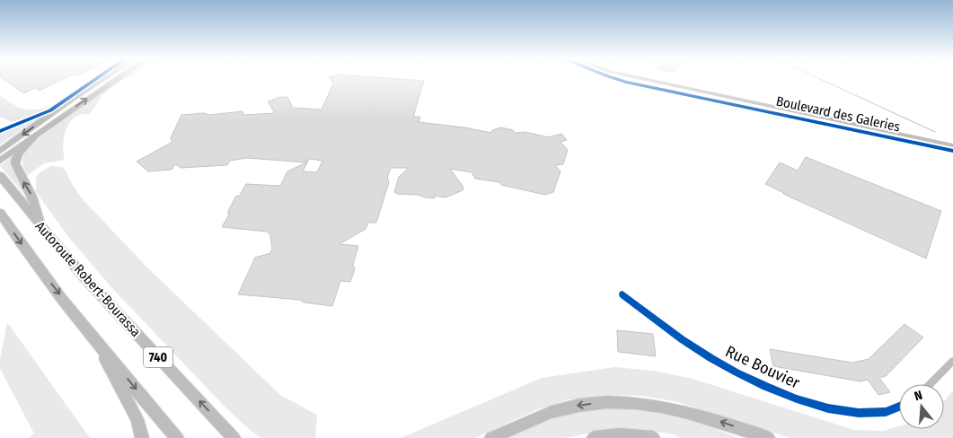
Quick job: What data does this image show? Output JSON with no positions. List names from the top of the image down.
{
  "streets": {
    "highway": ["Autoroute Robert-Bourassa", "740"],
    "street": ["Boulevard des Galeries", "Rue Bouvier"]
  },
  "north": "top"
}
